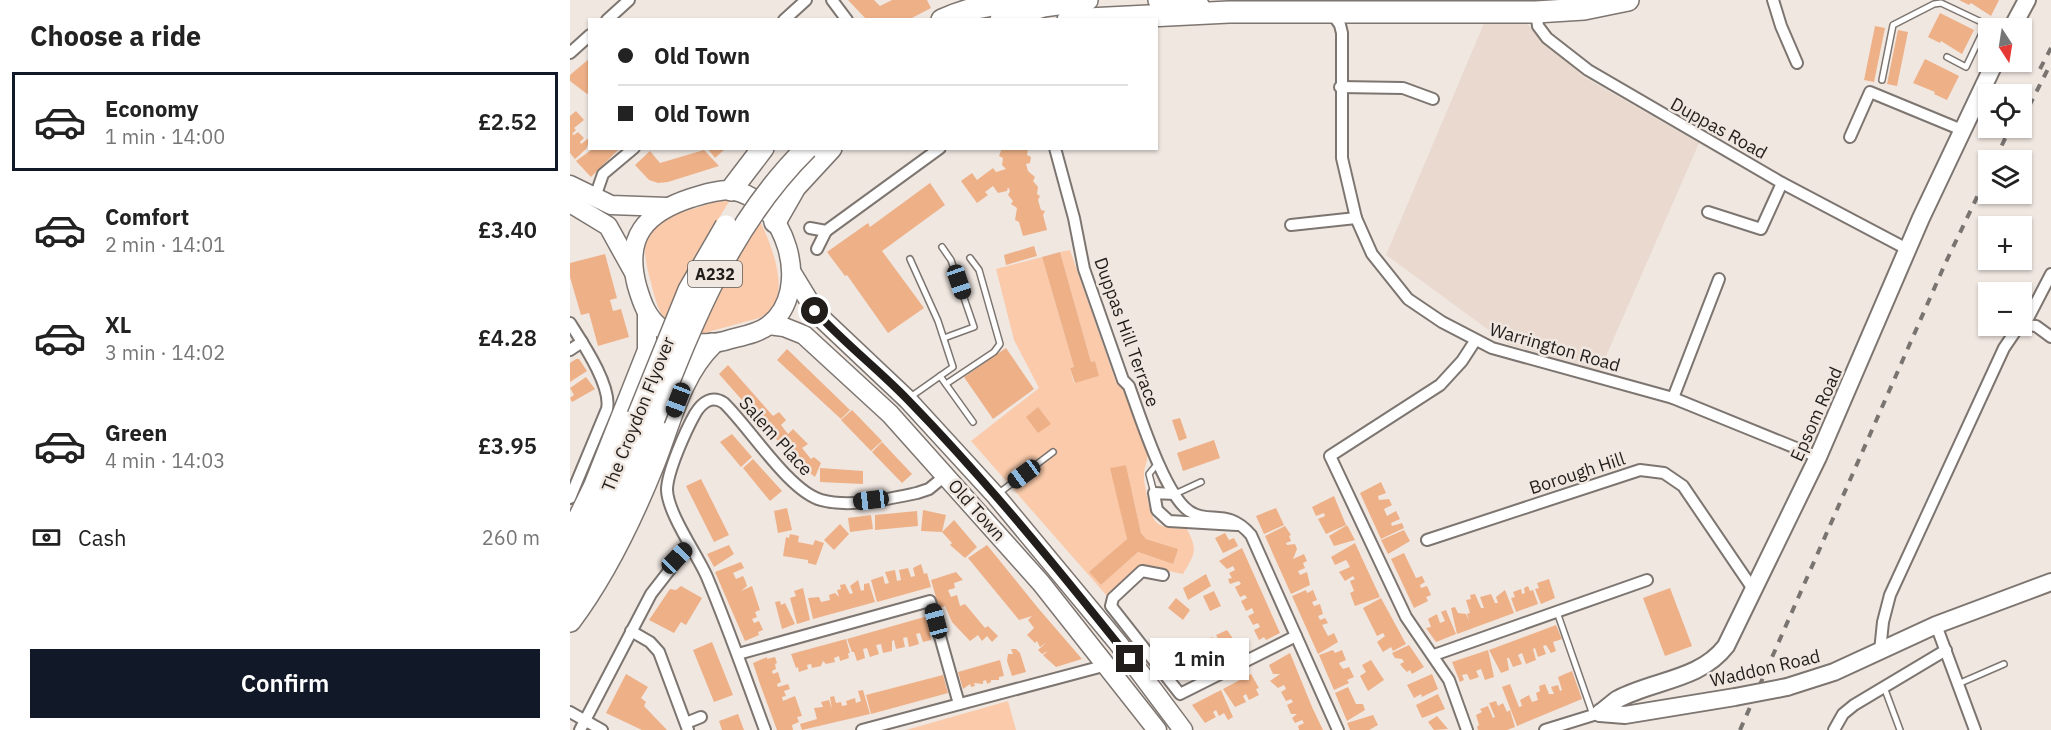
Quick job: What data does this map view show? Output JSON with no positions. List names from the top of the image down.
{
  "streets": {
    "highway": ["A232", "The Croydon Flyover"],
    "main road": ["Old Town"],
    "street": [
      "Duppas Road",
      "Duppas Hill Terrace",
      "Warrington Road",
      "Epsom Road",
      "Salem Place",
      "Borough Hill",
      "Waddon Road"
    ]
  },
  "crossings": [
    ["Duppas Road", "Epsom Road"],
    ["Warrington Road", "Epsom Road"],
    ["Epsom Road", "Borough Hill"],
    ["Epsom Road", "Waddon Road"],
    ["Salem Place", "Old Town"]
  ],
  "north": "bottom",
  "page": {
    "heading": "Choose a ride",
    "map_buttons": ["+", "−"],
    "banner": ["Old Town", "Old Town"],
    "list": [
      {
        "name": "Economy",
        "note": "1 min · 14:00",
        "value": "£2.52"
      },
      {
        "name": "Comfort",
        "note": "2 min · 14:01",
        "value": "£3.40"
      },
      {
        "name": "XL",
        "note": "3 min · 14:02",
        "value": "£4.28"
      },
      {
        "name": "Green",
        "note": "4 min · 14:03",
        "value": "£3.95"
      }
    ],
    "pay": ["Cash", "260 m"],
    "buttons": "Confirm",
    "bubble": "1 min"
  }
}
